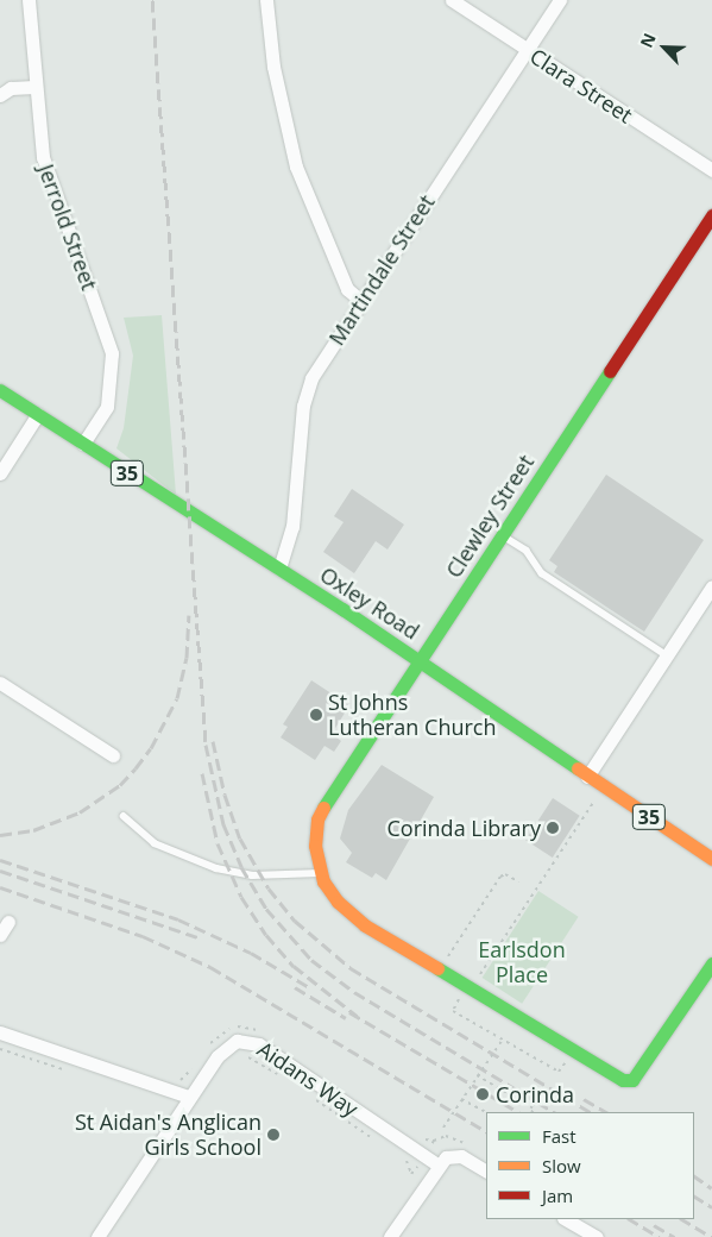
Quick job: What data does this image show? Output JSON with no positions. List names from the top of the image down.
{
  "streets": {
    "street": [
      "Clara Street",
      "Jerrold Street",
      "Martindale Street",
      "35",
      "Clewley Street",
      "Oxley Road",
      "Aidans Way"
    ]
  },
  "crossings": [
    ["Clara Street", "Martindale Street"],
    ["Jerrold Street", "Oxley Road"],
    ["Martindale Street", "Oxley Road"],
    ["Clewley Street", "Oxley Road"]
  ],
  "parks": ["Earlsdon Place"],
  "places": [
    "St Johns Lutheran Church",
    "Corinda Library",
    "Corinda",
    "St Aidan's Anglican Girls School"
  ],
  "legend": ["Fast", "Slow", "Jam"],
  "north": "top left"
}
